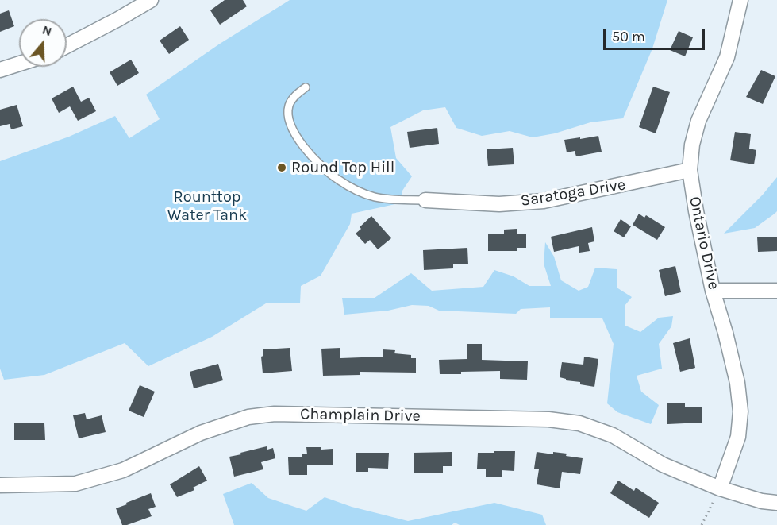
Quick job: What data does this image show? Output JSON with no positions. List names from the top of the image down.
{
  "streets": {
    "street": ["Saratoga Drive", "Ontario Drive", "Champlain Drive"]
  },
  "crossings": [
    ["Saratoga Drive", "Ontario Drive"],
    ["Ontario Drive", "Champlain Drive"]
  ],
  "parks": ["Rounttop Water Tank"],
  "places": ["Round Top Hill"],
  "scale_bar": "50 m",
  "north": "top"
}
